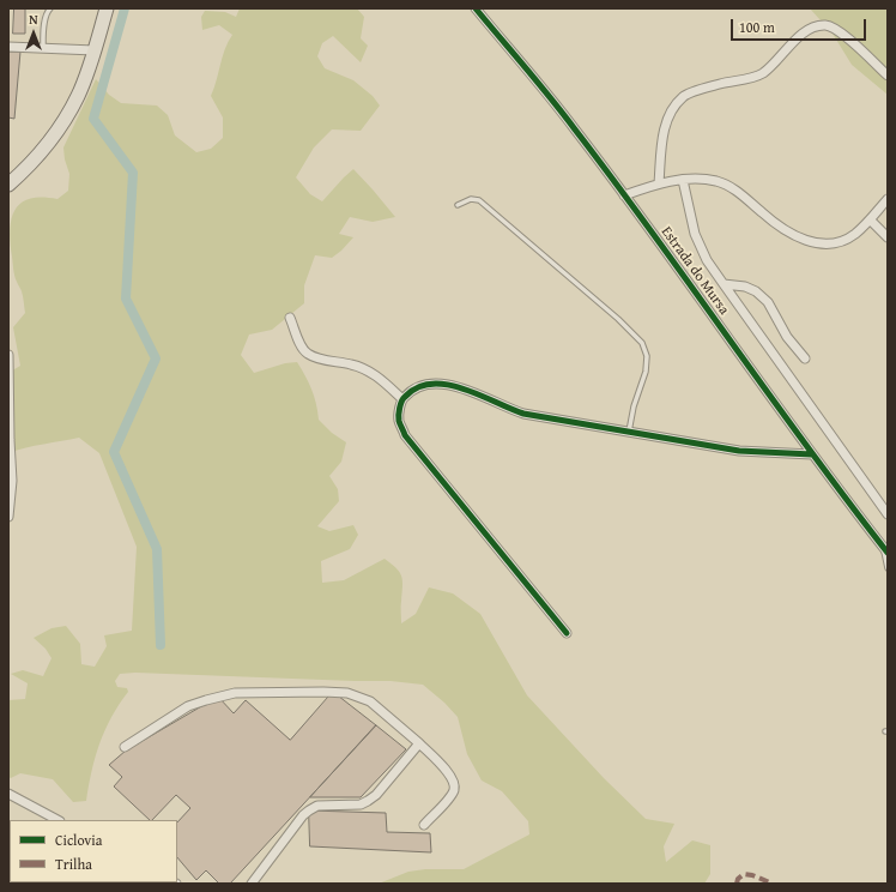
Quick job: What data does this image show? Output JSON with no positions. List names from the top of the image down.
{
  "streets": {
    "street": ["Estrada do Mursa"]
  },
  "legend": ["Ciclovia", "Trilha"],
  "scale_bar": "100 m",
  "north": "top"
}
